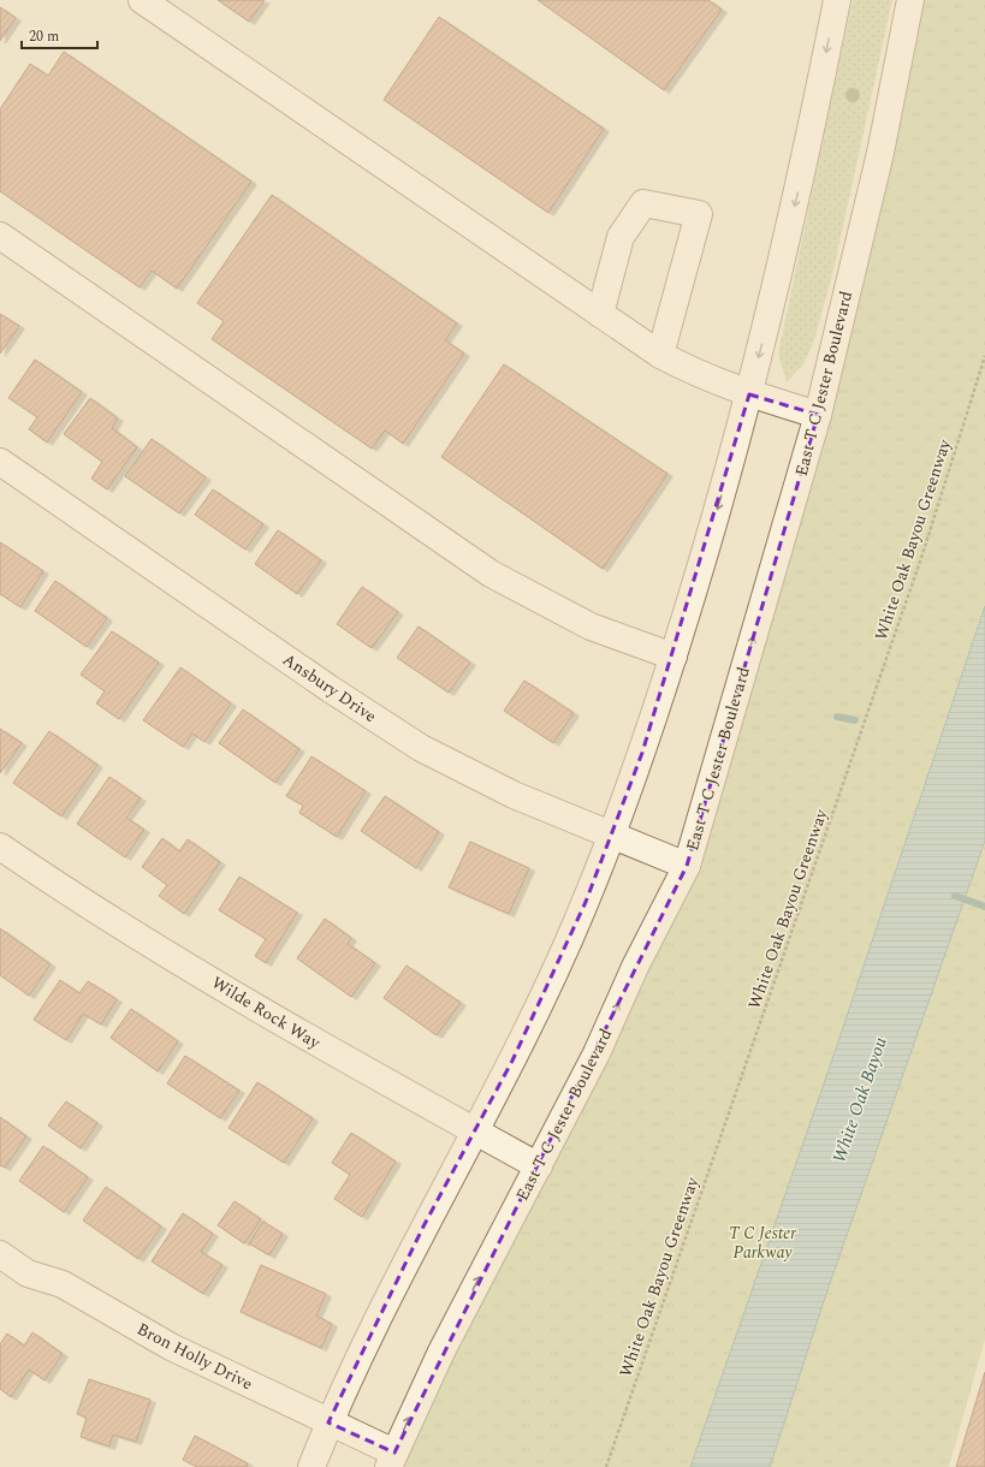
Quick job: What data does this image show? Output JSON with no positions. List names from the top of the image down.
{
  "streets": {
    "street": [
      "East T C Jester Boulevard",
      "Ansbury Drive",
      "Wilde Rock Way",
      "Bron Holly Drive"
    ],
    "path": ["White Oak Bayou Greenway"]
  },
  "crossings": [
    ["East T C Jester Boulevard", "Ansbury Drive"],
    ["East T C Jester Boulevard", "Wilde Rock Way"],
    ["East T C Jester Boulevard", "Bron Holly Drive"]
  ],
  "water": ["White Oak Bayou"],
  "parks": ["T C Jester Parkway"],
  "scale_bar": "20 m"
}
